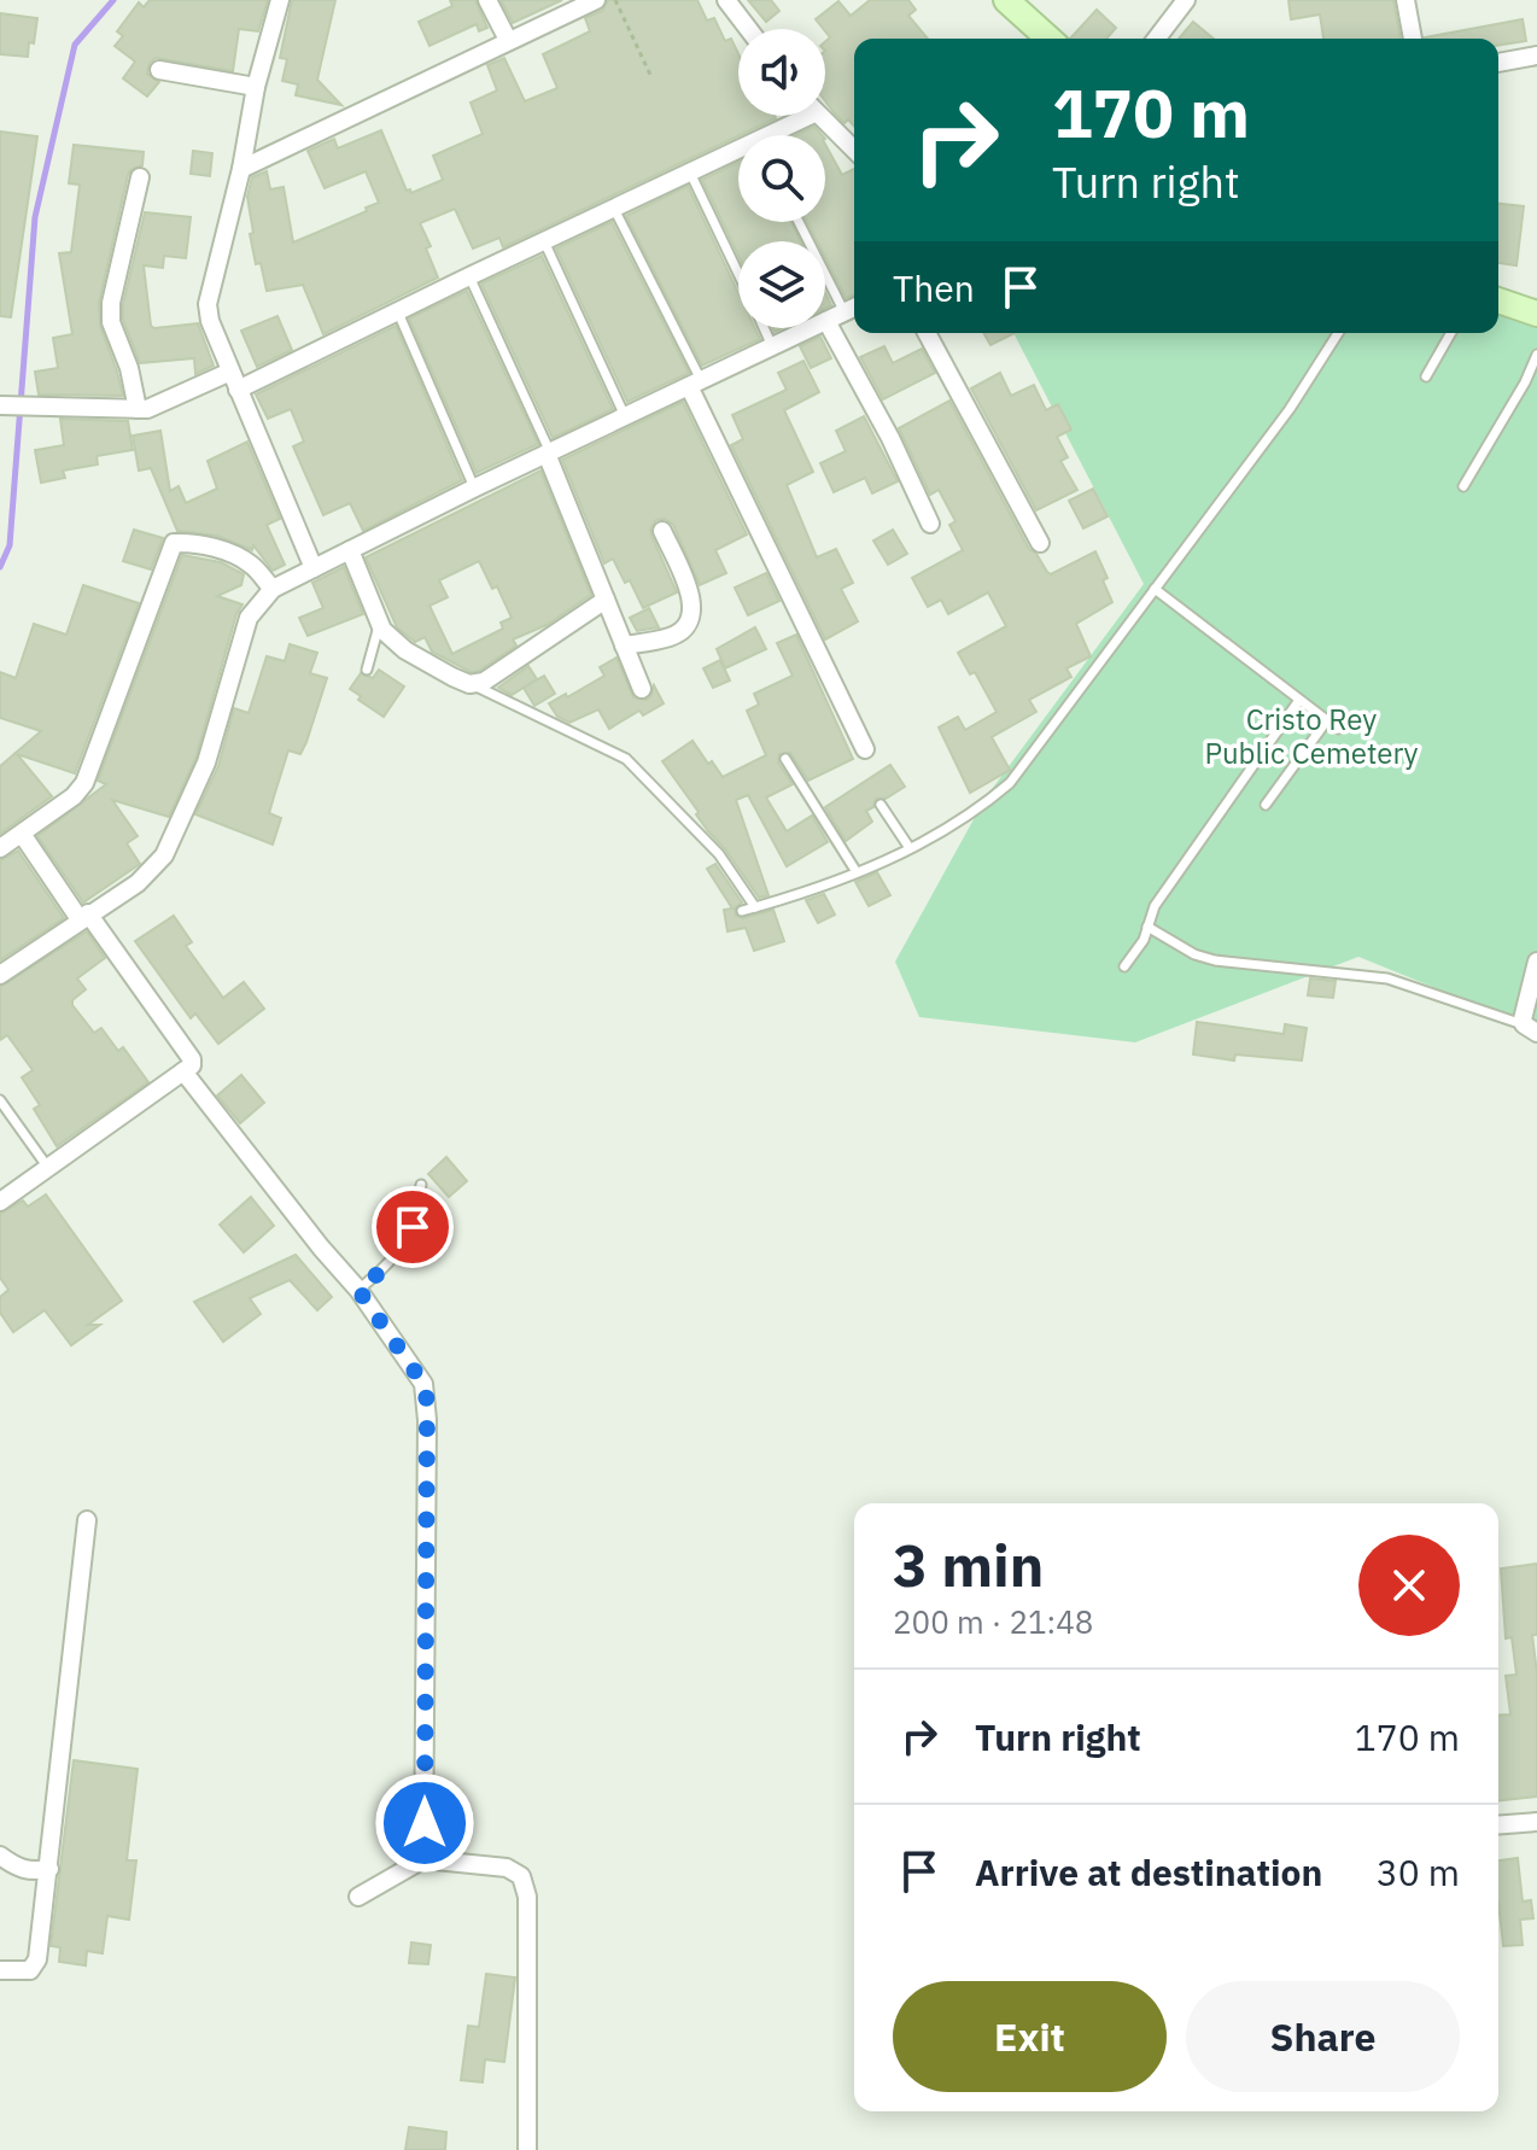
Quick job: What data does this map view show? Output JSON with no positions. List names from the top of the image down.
{
  "parks": ["Cristo Rey Public Cemetery"],
  "page": {
    "turn": ["170 m", "Turn right"],
    "then": "Then",
    "heading": ["3 min", "200 m · 21:48"],
    "list": [
      {
        "name": "Turn right",
        "value": "170 m"
      },
      {
        "name": "Arrive at destination",
        "value": "30 m"
      }
    ],
    "buttons": ["Exit", "Share"]
  }
}
